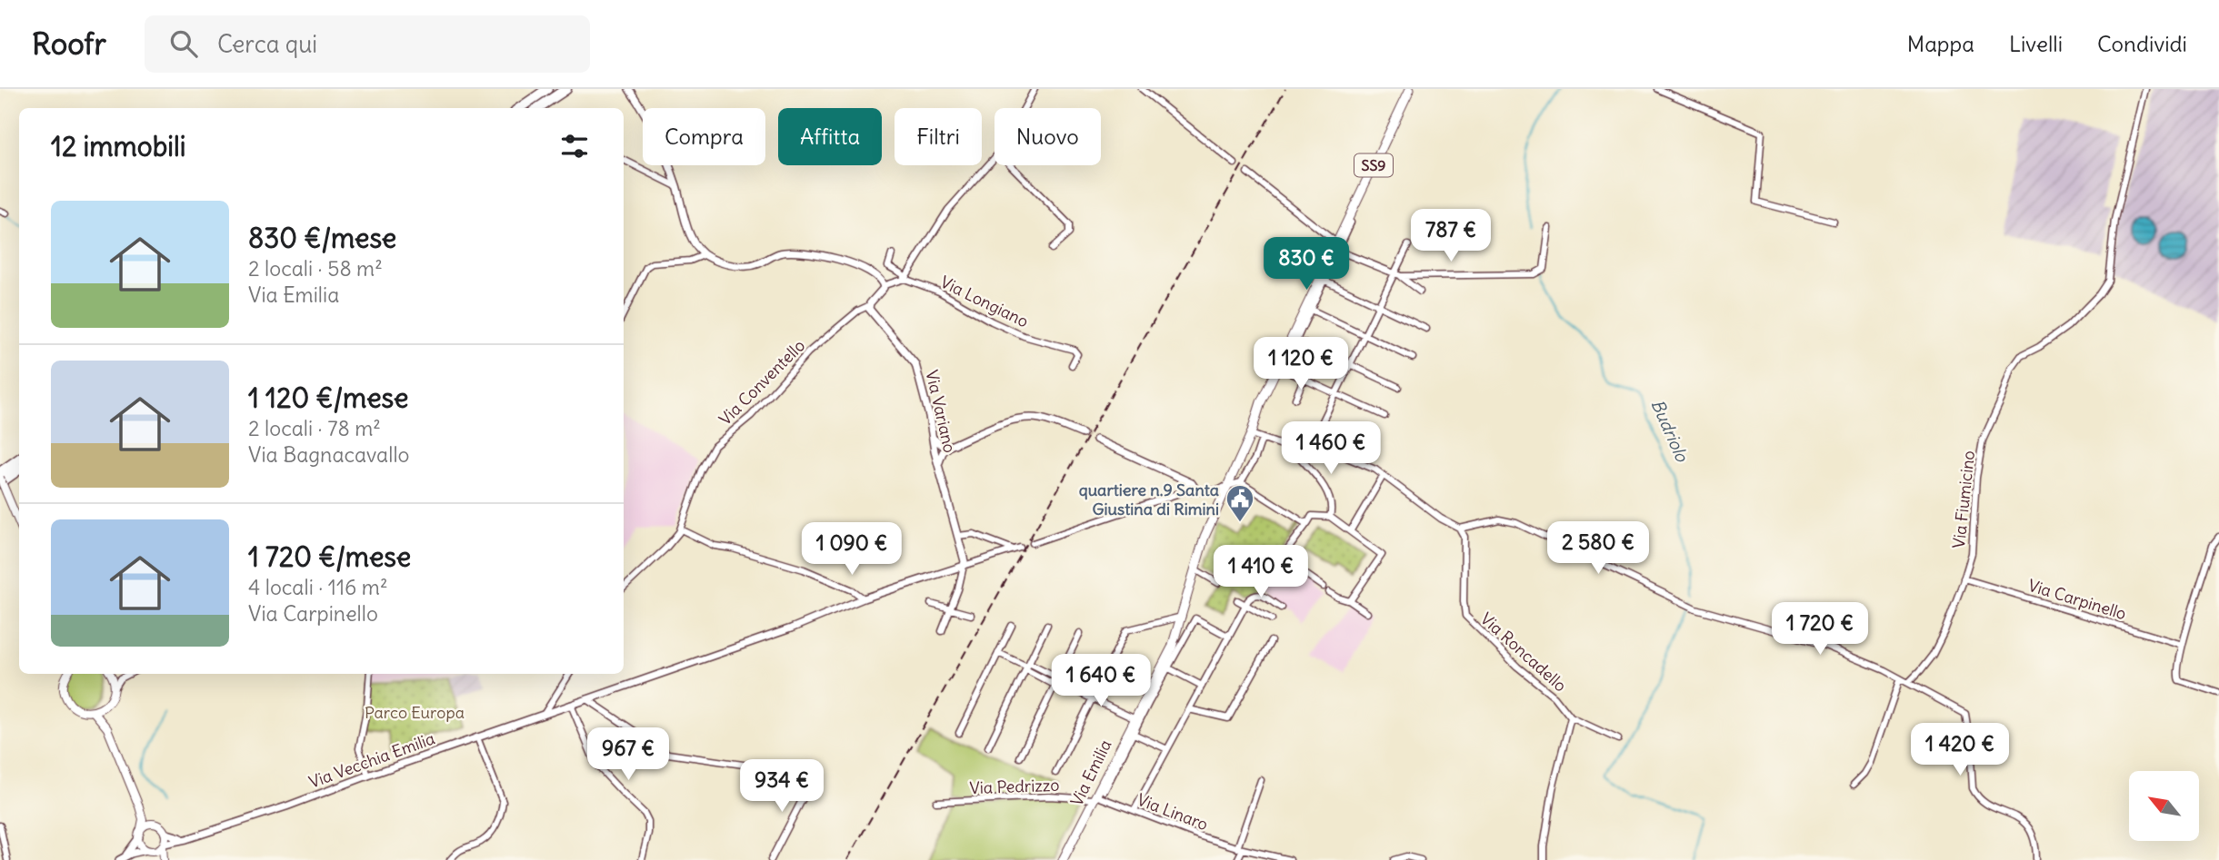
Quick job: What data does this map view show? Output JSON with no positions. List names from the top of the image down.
{
  "streets": {
    "main road": ["SS9", "Via Emilia"],
    "street": [
      "Via Longiano",
      "Via Conventello",
      "Via Variano",
      "Via Fiumicino",
      "Via Carpinello",
      "Via Roncadello",
      "Via Vecchia Emilia",
      "Via Pedrizzo",
      "Via Linaro"
    ]
  },
  "crossings": [
    ["Via Conventello", "Via Variano"],
    ["Via Variano", "Via Vecchia Emilia"],
    ["Via Fiumicino", "Via Carpinello"],
    ["Via Emilia", "Via Pedrizzo"],
    ["Via Emilia", "Via Linaro"],
    ["Via Pedrizzo", "Via Linaro"]
  ],
  "water": ["Budriolo"],
  "parks": ["Parco Europa"],
  "places": {
    "public building": ["quartiere n.9 Santa Giustina di Rimini"]
  },
  "north": "top left",
  "page": {
    "header": "Roofr",
    "search": "Cerca qui",
    "nav": ["Mappa", "Livelli", "Condividi"],
    "chip": [
      "Compra",
      "Affitta",
      "Filtri",
      "Nuovo"
    ],
    "heading": "12 immobili",
    "list": [
      {
        "name": "830 €/mese",
        "note": "2 locali · 58 m² · Via Emilia"
      },
      {
        "name": "1 120 €/mese",
        "note": "2 locali · 78 m² · Via Bagnacavallo"
      },
      {
        "name": "1 720 €/mese",
        "note": "4 locali · 116 m² · Via Carpinello"
      }
    ],
    "price": [
      "787 €",
      "830 €",
      "1 120 €",
      "1 460 €",
      "2 580 €",
      "1 090 €",
      "1 410 €",
      "1 720 €",
      "1 640 €",
      "1 420 €",
      "967 €",
      "934 €"
    ]
  }
}
